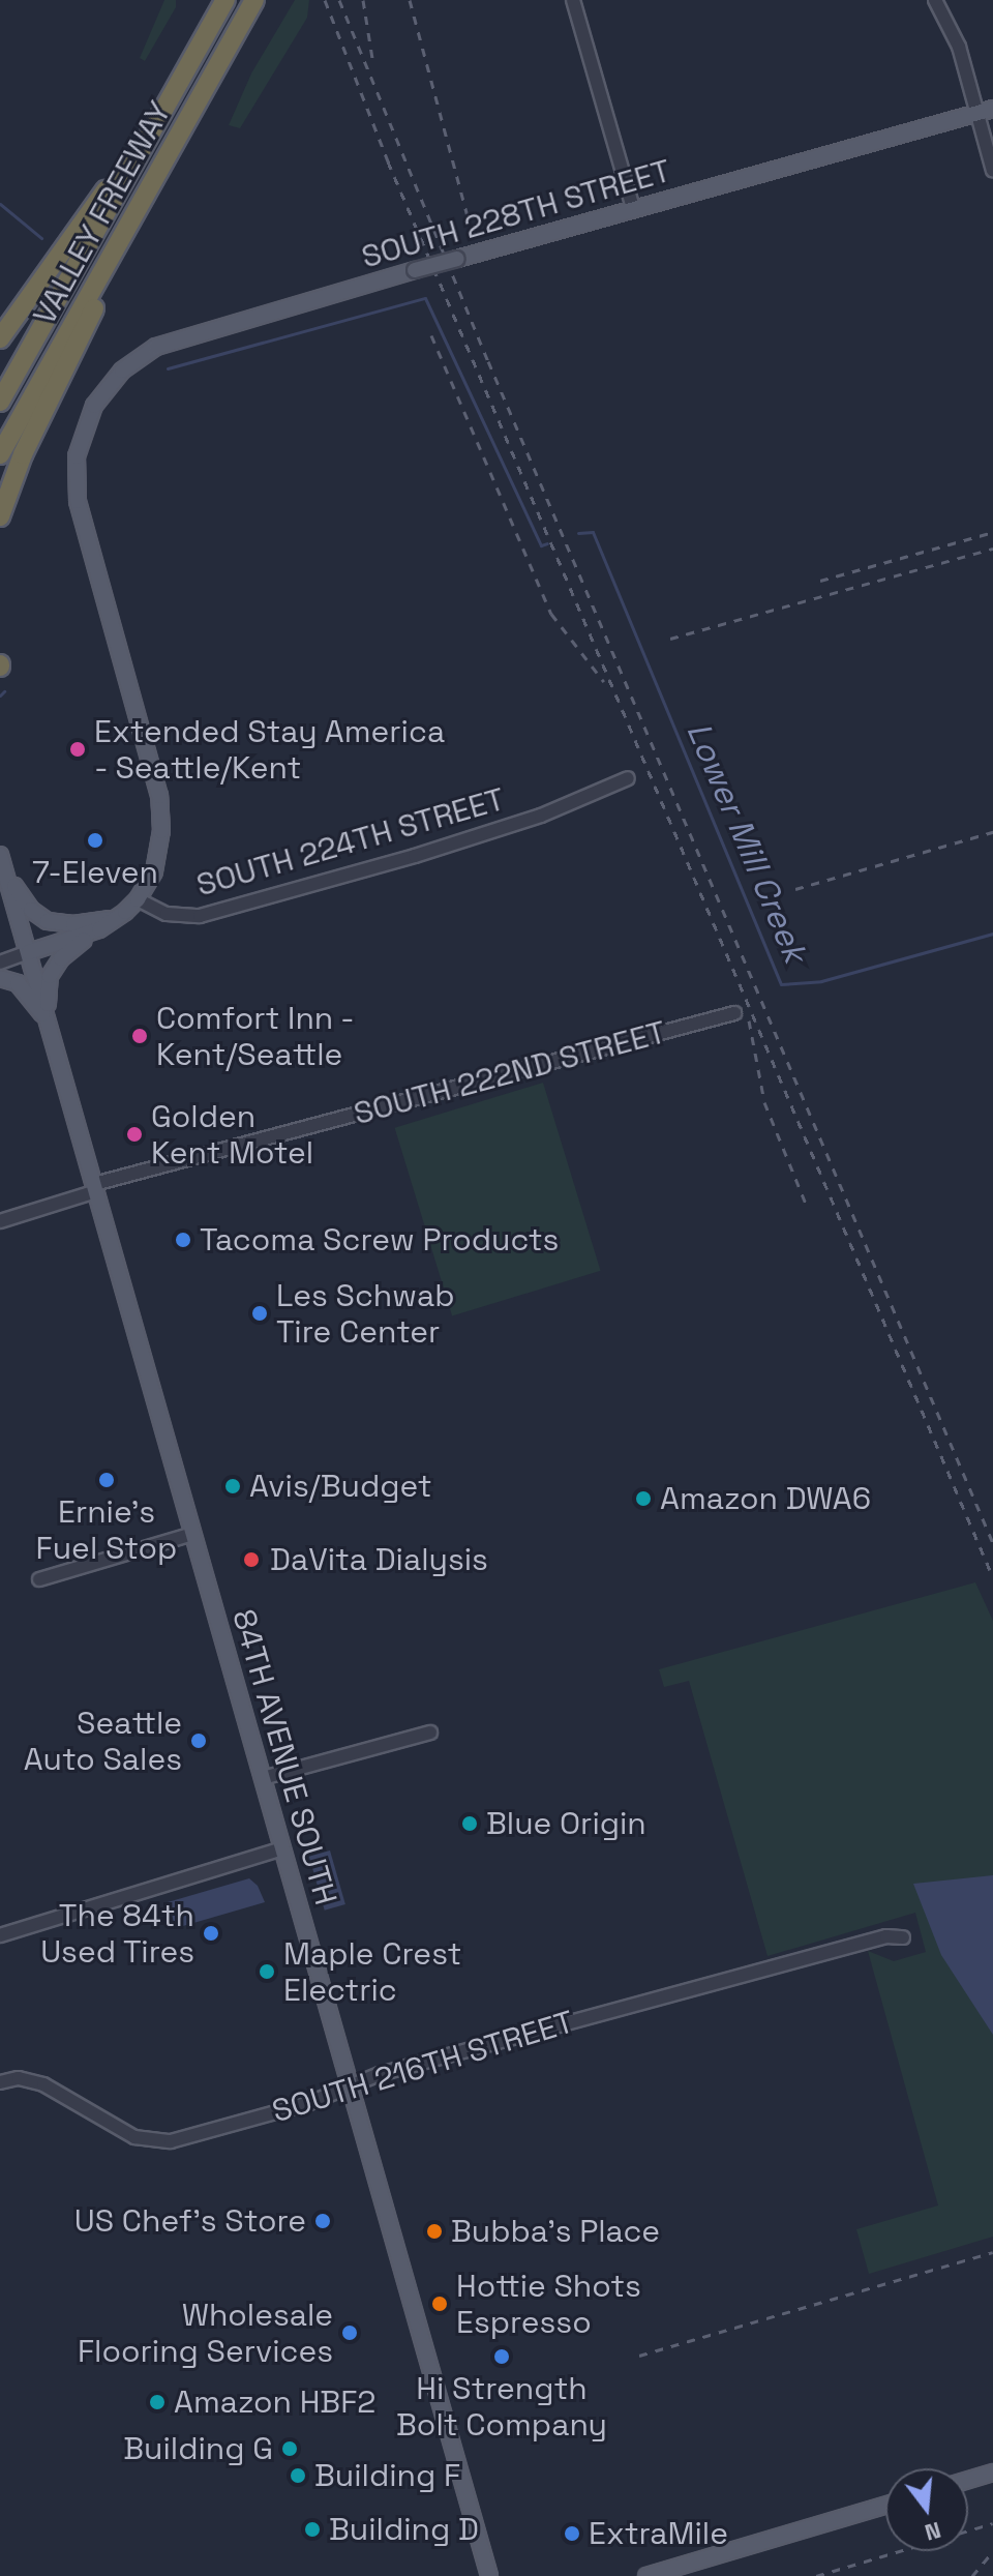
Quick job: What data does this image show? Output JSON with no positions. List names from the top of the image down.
{
  "streets": {
    "highway": ["VALLEY FREEWAY"],
    "main road": ["SOUTH 228TH STREET", "84TH AVENUE SOUTH"],
    "street": ["SOUTH 224TH STREET", "SOUTH 222ND STREET", "SOUTH 216TH STREET"]
  },
  "crossings": [
    ["SOUTH 228TH STREET", "SOUTH 224TH STREET"],
    ["SOUTH 222ND STREET", "84TH AVENUE SOUTH"],
    ["84TH AVENUE SOUTH", "SOUTH 216TH STREET"]
  ],
  "water": ["Lower Mill Creek"],
  "places": [
    "Extended Stay America - Seattle/Kent",
    "7-Eleven",
    "Comfort Inn - Kent/Seattle",
    "Golden Kent Motel",
    "Tacoma Screw Products",
    "Les Schwab Tire Center",
    "Ernie's Fuel Stop",
    "Avis/Budget",
    "Amazon DWA6",
    "DaVita Dialysis",
    "Seattle Auto Sales",
    "Blue Origin",
    "The 84th Used Tires",
    "Maple Crest Electric",
    "US Chef's Store",
    "Bubba's Place",
    "Hottie Shots Espresso",
    "Wholesale Flooring Services",
    "Hi Strength Bolt Company",
    "Amazon HBF2",
    "Building G",
    "Building F",
    "Building D",
    "ExtraMile"
  ],
  "north": "bottom"
}
